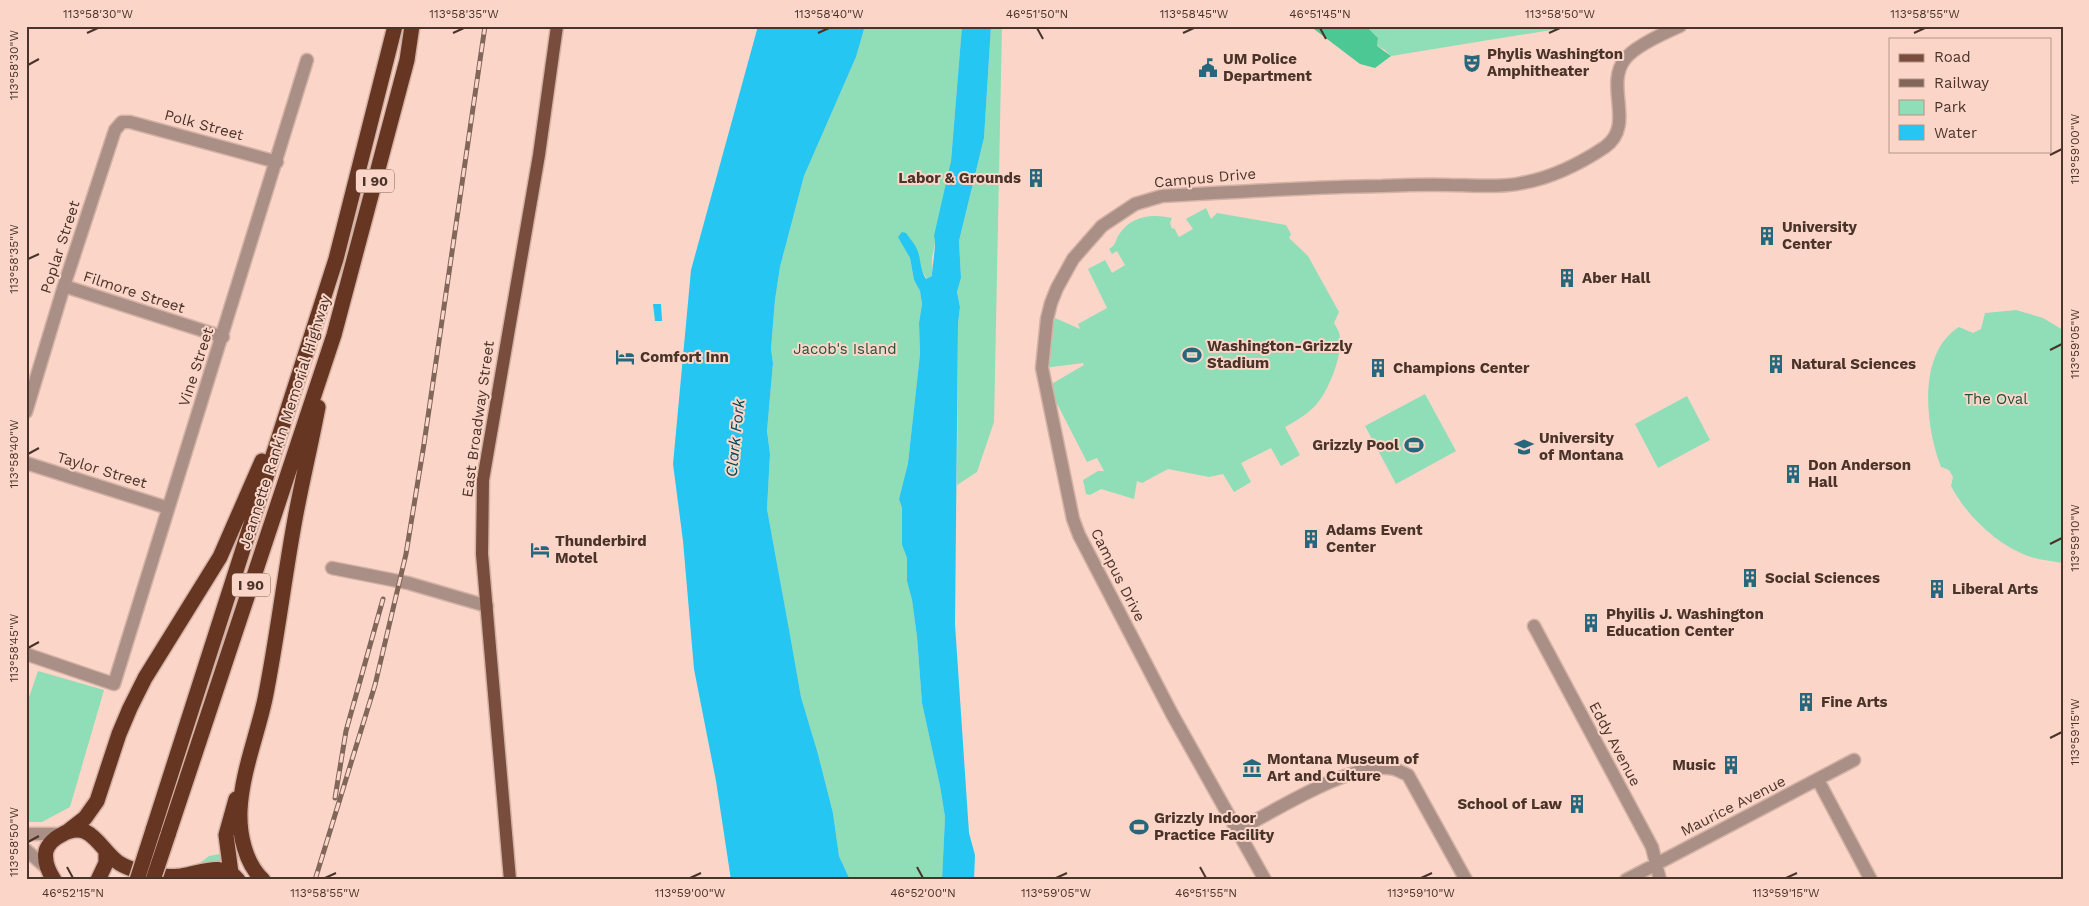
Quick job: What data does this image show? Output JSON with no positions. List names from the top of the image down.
{
  "streets": {
    "highway": ["I 90", "Jeannette Rankin Memorial Highway"],
    "main road": ["East Broadway Street"],
    "street": [
      "Polk Street",
      "Campus Drive",
      "Poplar Street",
      "Filmore Street",
      "Vine Street",
      "Taylor Street",
      "Eddy Avenue",
      "Maurice Avenue"
    ]
  },
  "crossings": [
    ["Polk Street", "Poplar Street"],
    ["Polk Street", "Vine Street"],
    ["Poplar Street", "Filmore Street"],
    ["Filmore Street", "Vine Street"],
    ["Vine Street", "Taylor Street"],
    ["Eddy Avenue", "Maurice Avenue"]
  ],
  "water": ["Clark Fork"],
  "parks": ["Jacob's Island", "The Oval"],
  "places": {
    "theatre": ["Phylis Washington Amphitheater"],
    "public building": ["UM Police Department"],
    "building": [
      "Labor & Grounds",
      "University Center",
      "Aber Hall",
      "Natural Sciences",
      "Champions Center",
      "Don Anderson Hall",
      "Adams Event Center",
      "Social Sciences",
      "Liberal Arts",
      "Phyilis J. Washington Education Center",
      "Fine Arts",
      "Music",
      "School of Law"
    ],
    "sports": ["Washington-Grizzly Stadium", "Grizzly Pool", "Grizzly Indoor Practice Facility"],
    "hotel": ["Comfort Inn", "Thunderbird Motel"],
    "school or university": ["University of Montana"],
    "museum": ["Montana Museum of Art and Culture"]
  },
  "legend": [
    "Road",
    "Railway",
    "Park",
    "Water"
  ],
  "coordinates": [
    "113°58'30\"W",
    "113°58'35\"W",
    "113°58'40\"W",
    "46°51'50\"N",
    "113°58'45\"W",
    "46°51'45\"N",
    "113°58'50\"W",
    "113°58'55\"W",
    "113°59'00\"W",
    "113°59'05\"W",
    "113°59'10\"W",
    "113°59'15\"W",
    "46°52'15\"N",
    "46°52'00\"N",
    "46°51'55\"N"
  ]
}
